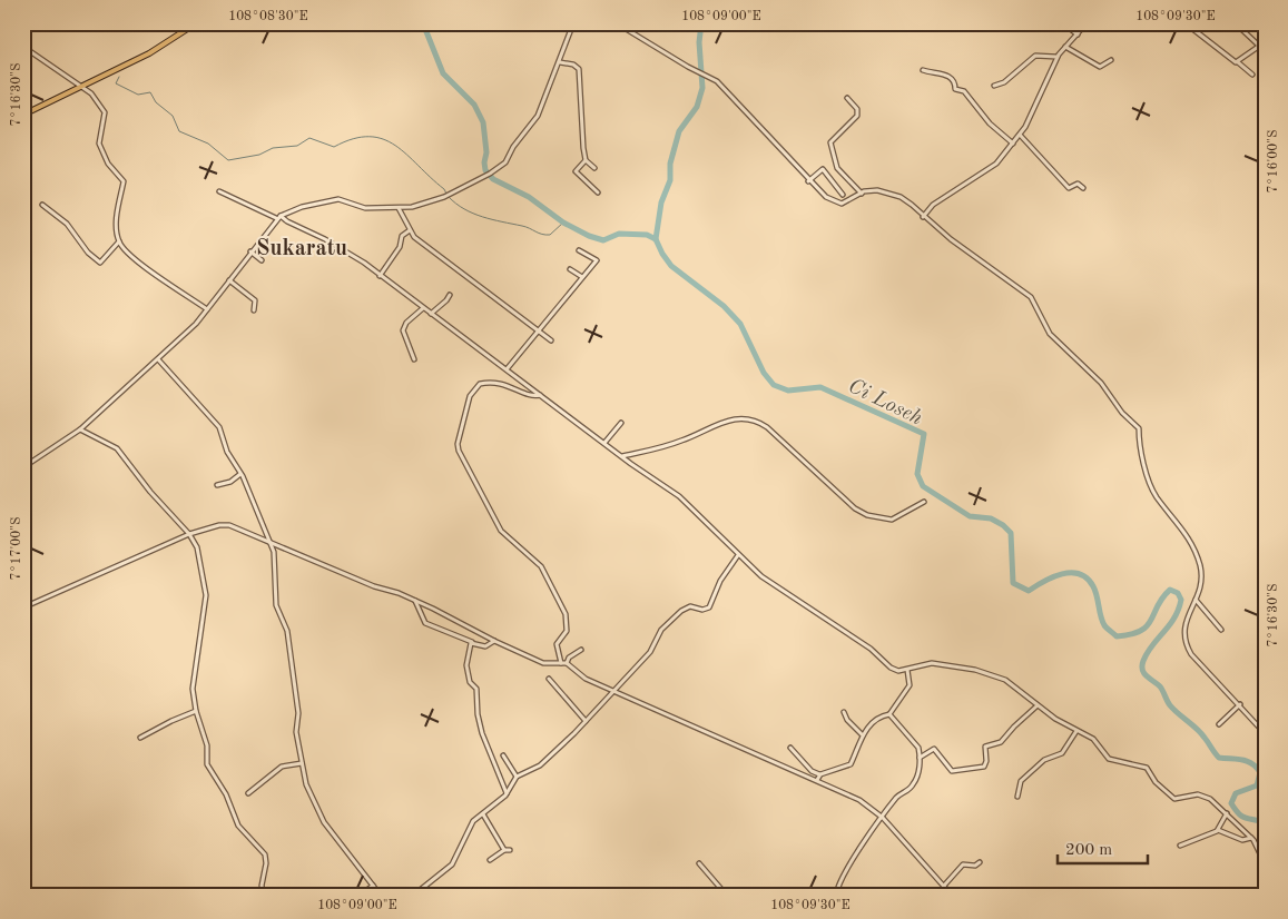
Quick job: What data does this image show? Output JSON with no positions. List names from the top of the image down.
{
  "districts": ["Sukaratu"],
  "water": ["Ci Loseh"],
  "scale_bar": "200 m",
  "coordinates": [
    "108°08'30\"E",
    "108°09'00\"E",
    "108°09'30\"E",
    "7°16'30\"S",
    "7°16'00\"S",
    "7°17'00\"S"
  ]
}
